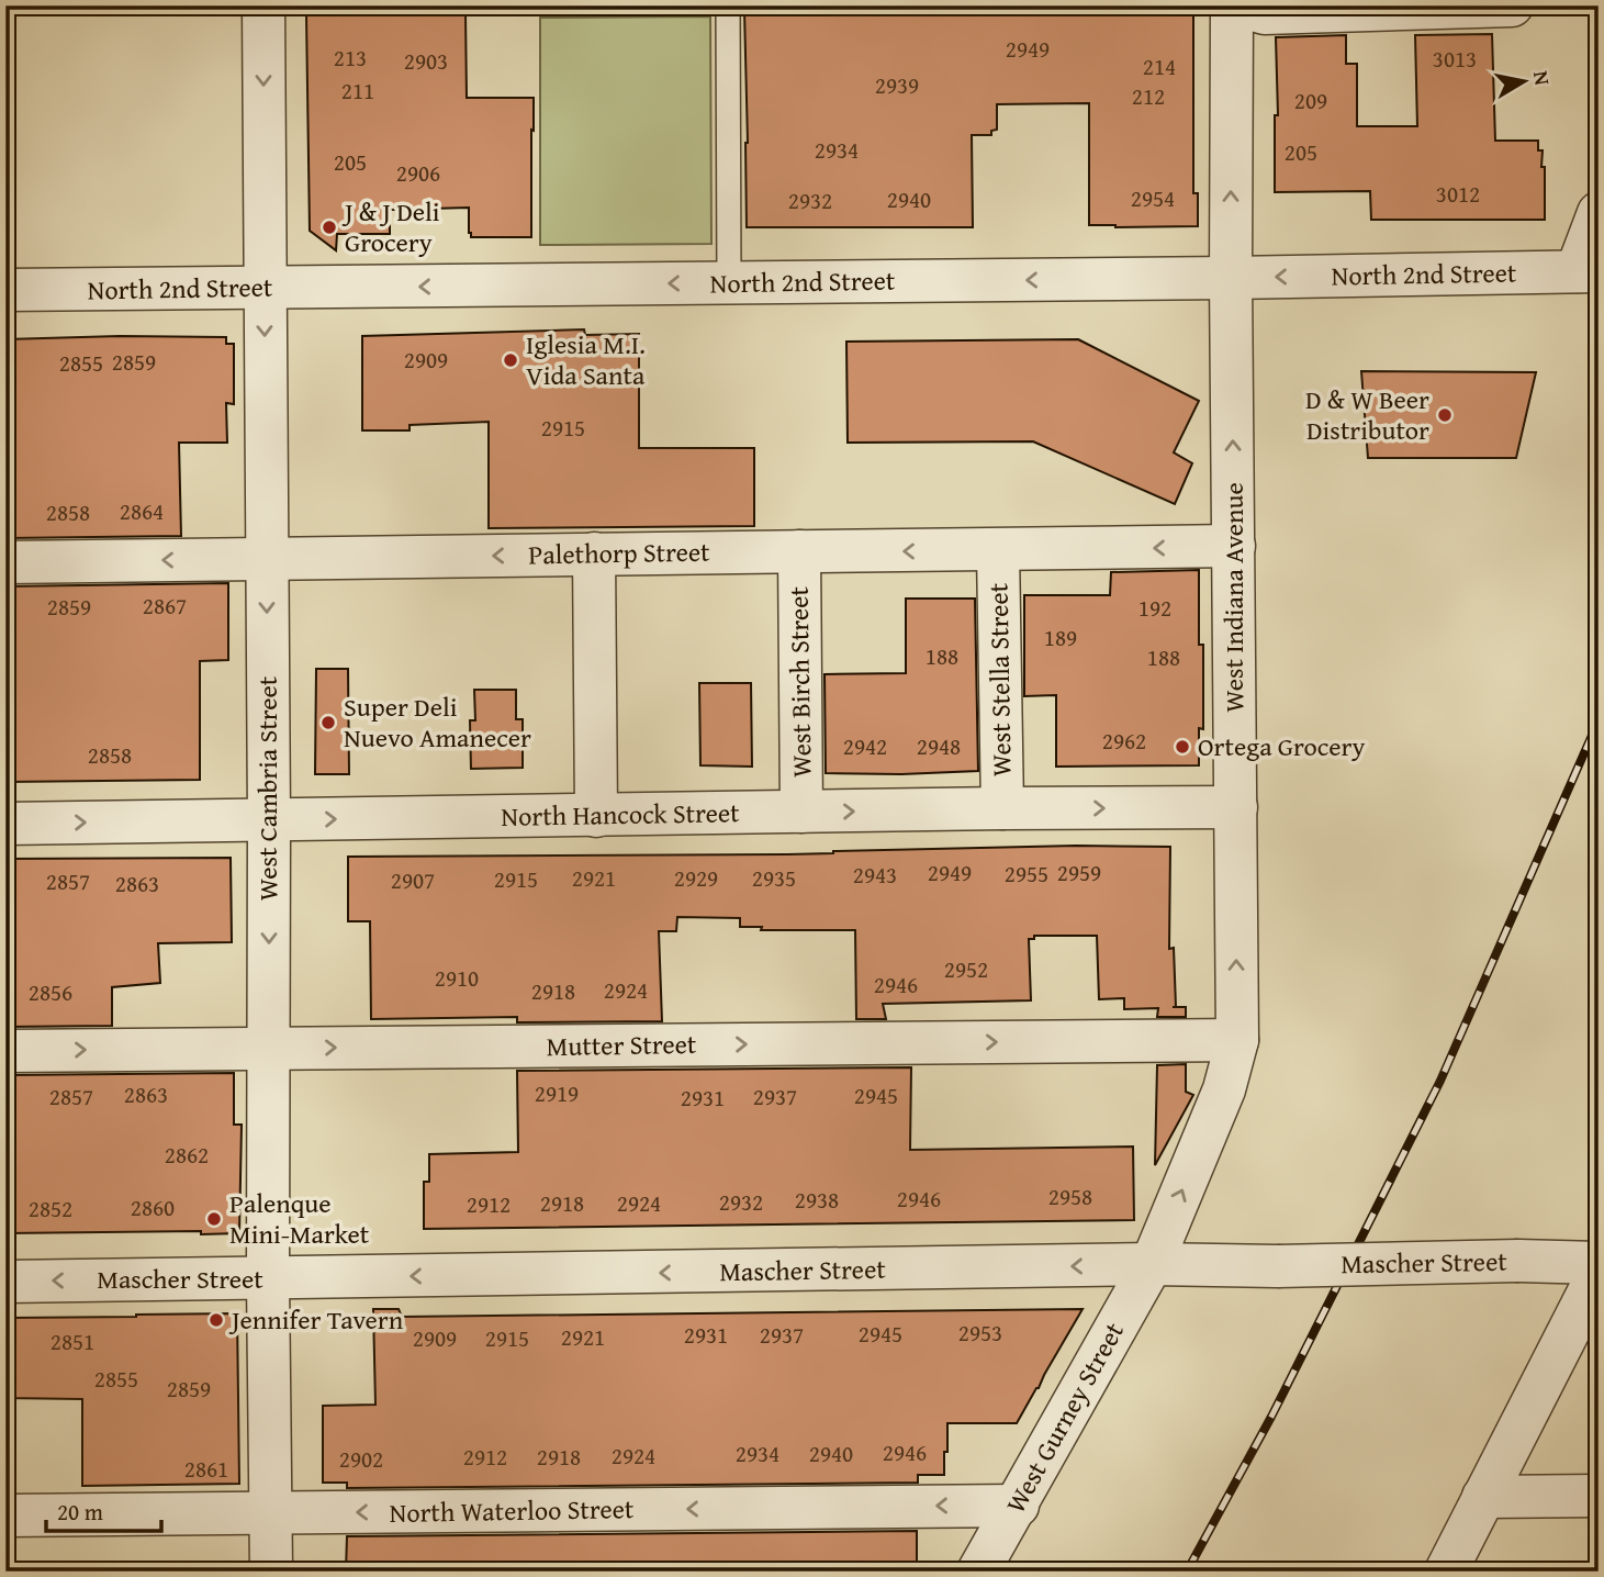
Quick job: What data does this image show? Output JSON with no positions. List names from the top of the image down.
{
  "streets": {
    "street": [
      "North 2nd Street",
      "Palethorp Street",
      "West Indiana Avenue",
      "West Stella Street",
      "West Birch Street",
      "West Cambria Street",
      "North Hancock Street",
      "Mutter Street",
      "Mascher Street",
      "West Gurney Street",
      "North Waterloo Street"
    ]
  },
  "crossings": [
    ["North 2nd Street", "West Indiana Avenue"],
    ["North 2nd Street", "West Cambria Street"],
    ["Palethorp Street", "West Indiana Avenue"],
    ["Palethorp Street", "West Stella Street"],
    ["Palethorp Street", "West Birch Street"],
    ["Palethorp Street", "West Cambria Street"],
    ["West Indiana Avenue", "North Hancock Street"],
    ["West Indiana Avenue", "Mutter Street"],
    ["West Indiana Avenue", "Mascher Street"],
    ["West Indiana Avenue", "West Gurney Street"],
    ["West Stella Street", "North Hancock Street"],
    ["West Birch Street", "North Hancock Street"],
    ["West Cambria Street", "North Hancock Street"],
    ["West Cambria Street", "Mutter Street"],
    ["West Cambria Street", "Mascher Street"],
    ["West Cambria Street", "North Waterloo Street"],
    ["Mascher Street", "West Gurney Street"],
    ["West Gurney Street", "North Waterloo Street"]
  ],
  "one_way": [
    "North 2nd Street",
    "Palethorp Street",
    "West Indiana Avenue",
    "West Cambria Street",
    "North Hancock Street",
    "Mutter Street",
    "Mascher Street",
    "North Waterloo Street"
  ],
  "places": [
    "J & J Deli Grocery",
    "Iglesia M.I. Vida Santa",
    "D & W Beer Distributor",
    "Super Deli Nuevo Amanecer",
    "Ortega Grocery",
    "Palenque Mini-Market",
    "Jennifer Tavern"
  ],
  "house_numbers": [
    "2949",
    "213",
    "3013",
    "2903",
    "214",
    "2939",
    "211",
    "212",
    "209",
    "2934",
    "205",
    "205",
    "2906",
    "3012",
    "2954",
    "2940",
    "2932",
    "2909",
    "2859",
    "2855",
    "2915",
    "2864",
    "2858",
    "2867",
    "2859",
    "192",
    "189",
    "188",
    "188",
    "2962",
    "2942",
    "2948",
    "2858",
    "2949",
    "2959",
    "2955",
    "2943",
    "2921",
    "2929",
    "2935",
    "2915",
    "2907",
    "2857",
    "2863",
    "2952",
    "2910",
    "2946",
    "2924",
    "2918",
    "2856",
    "2919",
    "2863",
    "2945",
    "2857",
    "2937",
    "2931",
    "2862",
    "2958",
    "2946",
    "2938",
    "2932",
    "2918",
    "2924",
    "2912",
    "2860",
    "2852",
    "2953",
    "2945",
    "2931",
    "2937",
    "2921",
    "2909",
    "2915",
    "2851",
    "2855",
    "2859",
    "2946",
    "2934",
    "2940",
    "2924",
    "2912",
    "2918",
    "2902",
    "2861"
  ],
  "scale_bar": "20 m",
  "north": "right"
}
